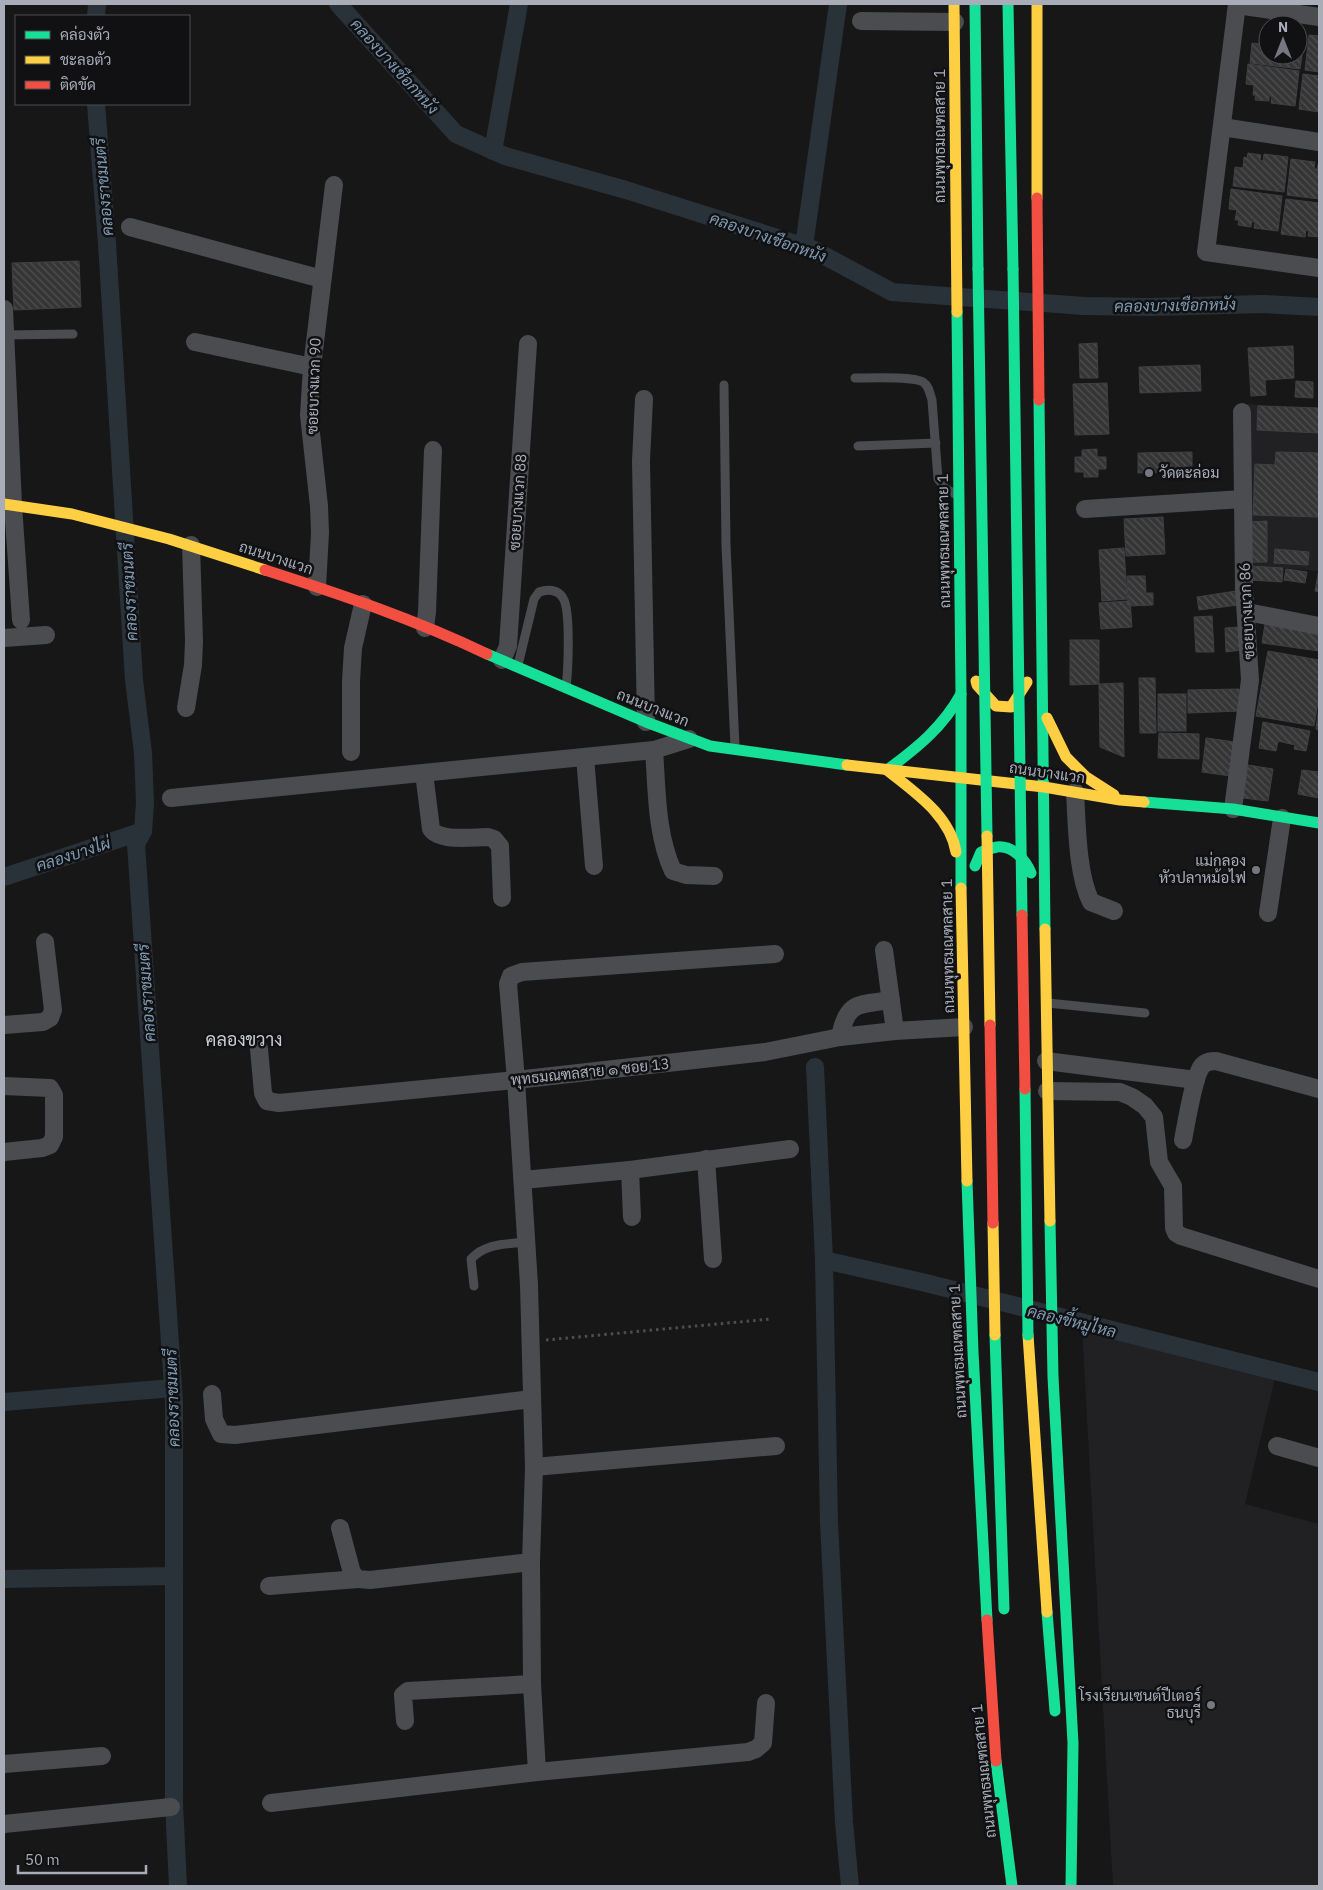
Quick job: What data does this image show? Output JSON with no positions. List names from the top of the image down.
{
  "streets": {
    "main road": ["ถนนพุทธมณฑลสาย 1", "ถนนบางแวก"],
    "street": [
      "ซอยบางแวก 90",
      "ซอยบางแวก 88",
      "ซอยบางแวก 86",
      "พุทธมณฑลสาย ๑ ซอย 13"
    ]
  },
  "crossings": [
    ["ถนนพุทธมณฑลสาย 1", "ถนนบางแวก"],
    ["ถนนพุทธมณฑลสาย 1", "พุทธมณฑลสาย ๑ ซอย 13"],
    ["ซอยบางแวก 90", "ถนนบางแวก"],
    ["ซอยบางแวก 88", "ถนนบางแวก"],
    ["ถนนบางแวก", "ซอยบางแวก 86"]
  ],
  "districts": ["คลองขวาง"],
  "water": [
    "คลองบางเชือกหนัง",
    "คลองราชมนตรี",
    "คลองบางไผ่",
    "คลองขี้หมูไหล"
  ],
  "places": ["วัดตะล่อม", "แม่กลอง หัวปลาหม้อไฟ", "โรงเรียนเซนต์ปีเตอร์ ธนบุรี"],
  "legend": ["คล่องตัว", "ชะลอตัว", "ติดขัด"],
  "scale_bar": "50 m",
  "north": "top"
}
